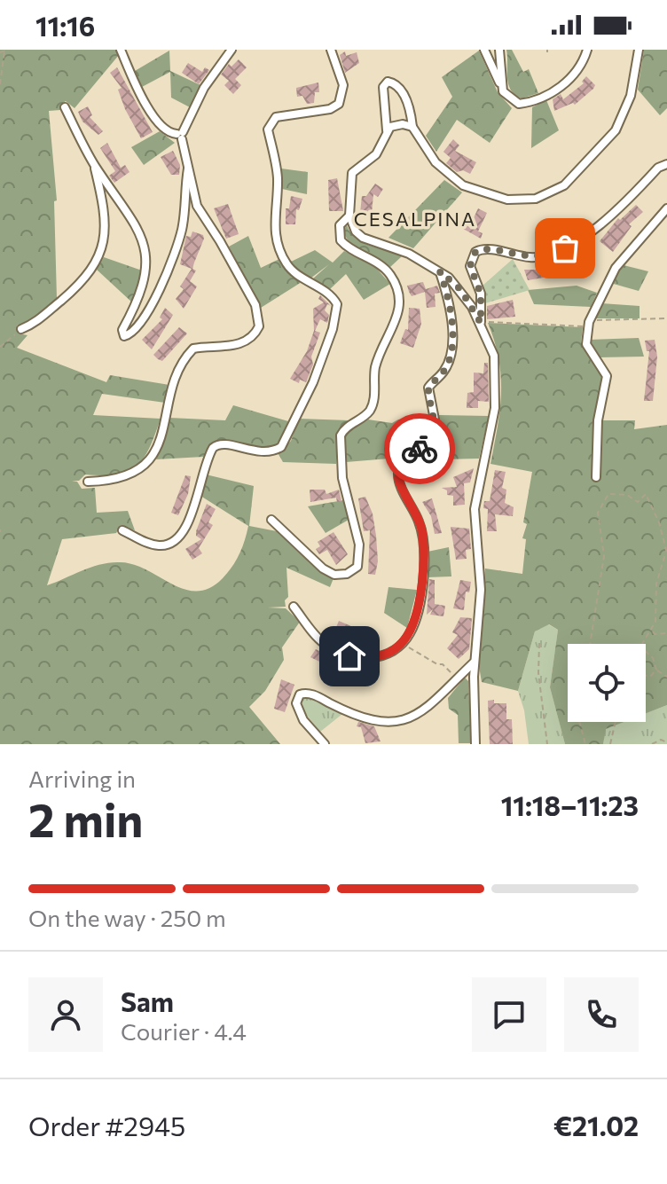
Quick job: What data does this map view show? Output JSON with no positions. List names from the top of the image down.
{
  "districts": ["CESALPINA"],
  "page": {
    "status": "11:16",
    "heading": ["2 min", "Arriving in", "11:18–11:23"],
    "panel": [
      "Sam",
      "Courier · 4.4",
      "Order #2945",
      "€21.02"
    ],
    "bar": "On the way · 250 m"
  }
}
